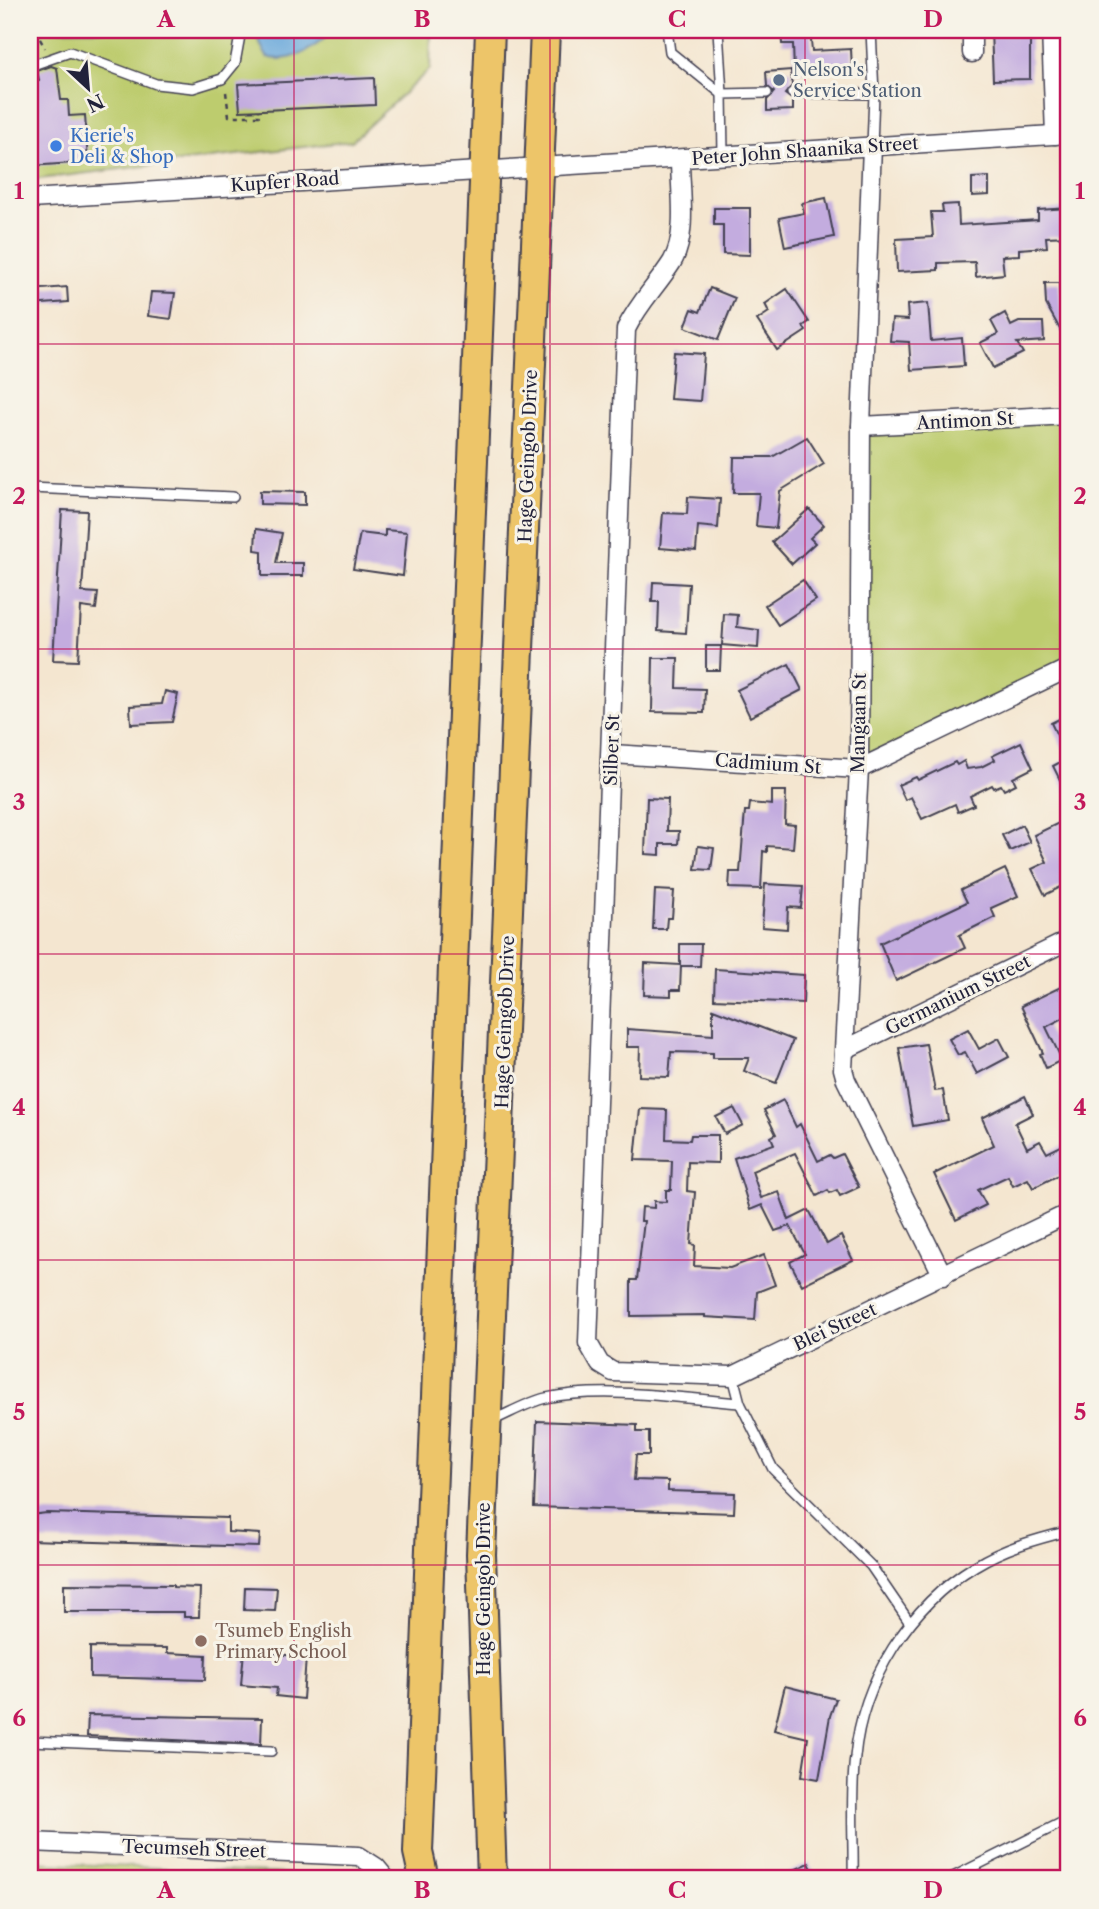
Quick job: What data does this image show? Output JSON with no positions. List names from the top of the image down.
{
  "streets": {
    "highway": ["Hage Geingob Drive"],
    "street": [
      "Peter John Shaanika Street",
      "Kupfer Road",
      "Antimon St",
      "Mangaan St",
      "Silber St",
      "Cadmium St",
      "Germanium Street",
      "Blei Street",
      "Tecumseh Street"
    ]
  },
  "crossings": [
    ["Peter John Shaanika Street", "Kupfer Road"],
    ["Peter John Shaanika Street", "Hage Geingob Drive"],
    ["Peter John Shaanika Street", "Mangaan St"],
    ["Peter John Shaanika Street", "Silber St"],
    ["Kupfer Road", "Hage Geingob Drive"],
    ["Antimon St", "Mangaan St"],
    ["Mangaan St", "Cadmium St"],
    ["Mangaan St", "Germanium Street"],
    ["Mangaan St", "Blei Street"],
    ["Silber St", "Cadmium St"],
    ["Silber St", "Blei Street"]
  ],
  "places": ["Nelson's Service Station", "Kierie's Deli & Shop", "Tsumeb English Primary School"],
  "north": "bottom right",
  "grid": {
    "columns": [
      "A",
      "B",
      "C",
      "D"
    ],
    "rows": [
      "1",
      "2",
      "3",
      "4",
      "5",
      "6"
    ]
  }
}
